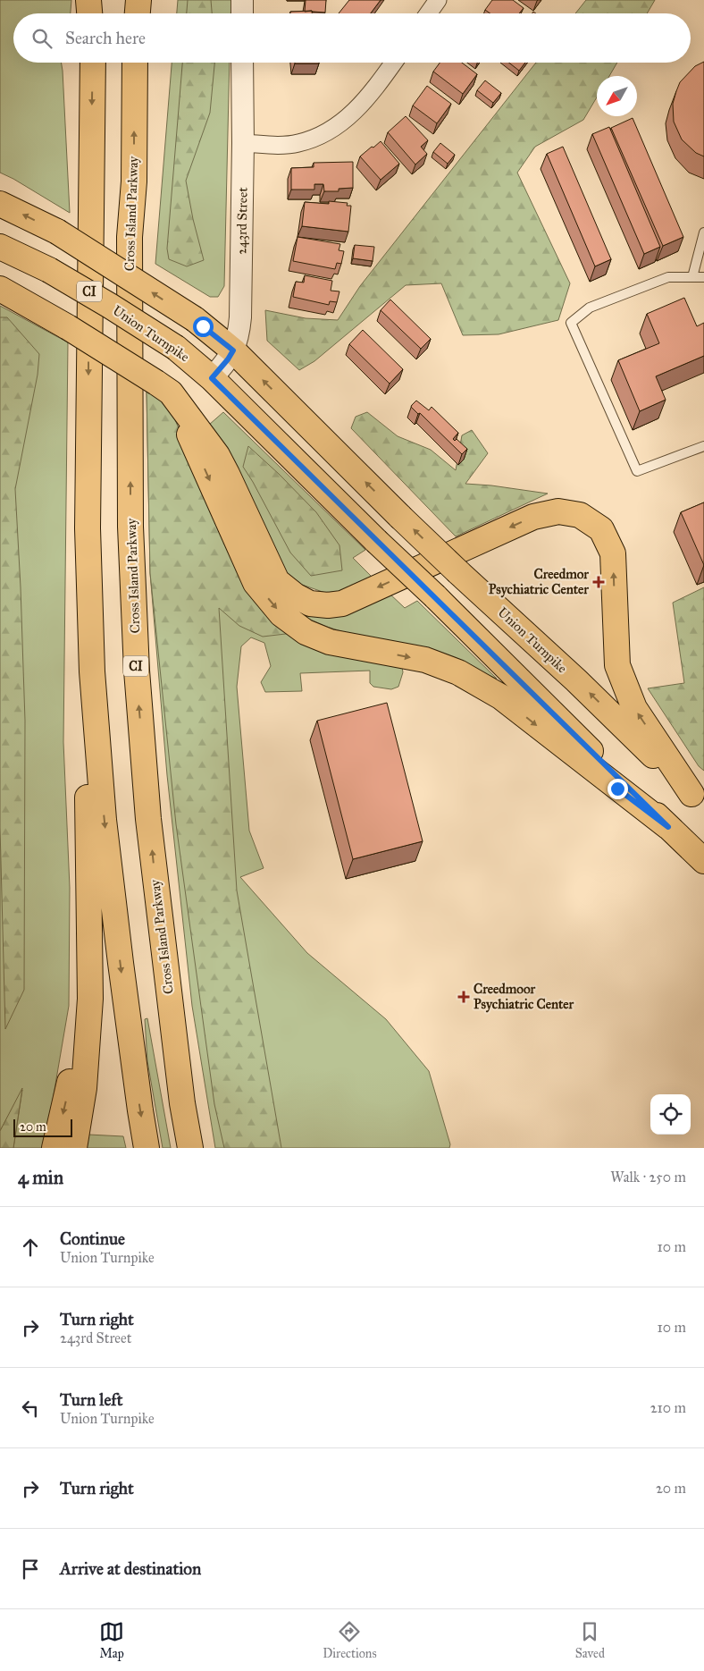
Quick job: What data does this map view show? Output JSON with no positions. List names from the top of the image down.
{
  "streets": {
    "main road": ["Cross Island Parkway", "CI", "Union Turnpike"],
    "street": ["243rd Street"]
  },
  "crossings": [
    ["243rd Street", "Union Turnpike"]
  ],
  "places": {
    "health": ["Creedmor Psychiatric Center", "Creedmoor Psychiatric Center"]
  },
  "scale_bar": "20 m",
  "north": "bottom left",
  "page": {
    "search": "Search here",
    "scale": "20 m",
    "heading": ["4 min", "Walk · 250 m"],
    "list": [
      ["Continue", "Union Turnpike", "10 m"],
      ["Turn right", "243rd Street", "10 m"],
      ["Turn left", "Union Turnpike", "210 m"],
      ["Turn right", "20 m"],
      "Arrive at destination"
    ],
    "nav": ["Map", "Directions", "Saved"]
  }
}
